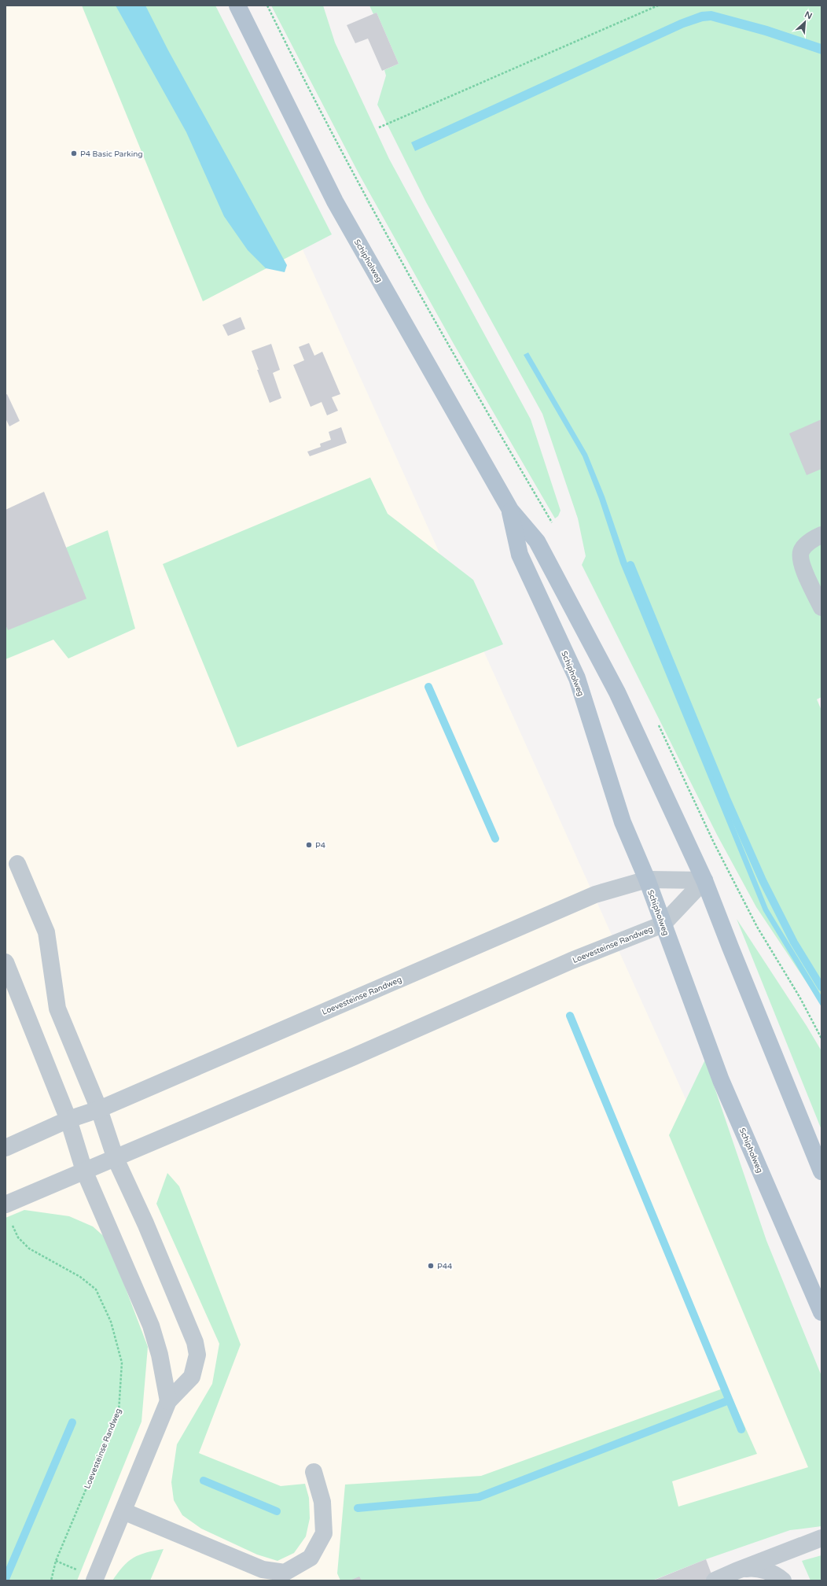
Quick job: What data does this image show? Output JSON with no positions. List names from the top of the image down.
{
  "streets": {
    "main road": ["Schipholweg"],
    "street": ["Loevesteinse Randweg"]
  },
  "crossings": [
    ["Schipholweg", "Loevesteinse Randweg"]
  ],
  "places": ["P4 Basic Parking", "P4", "P44"],
  "north": "top right"
}
